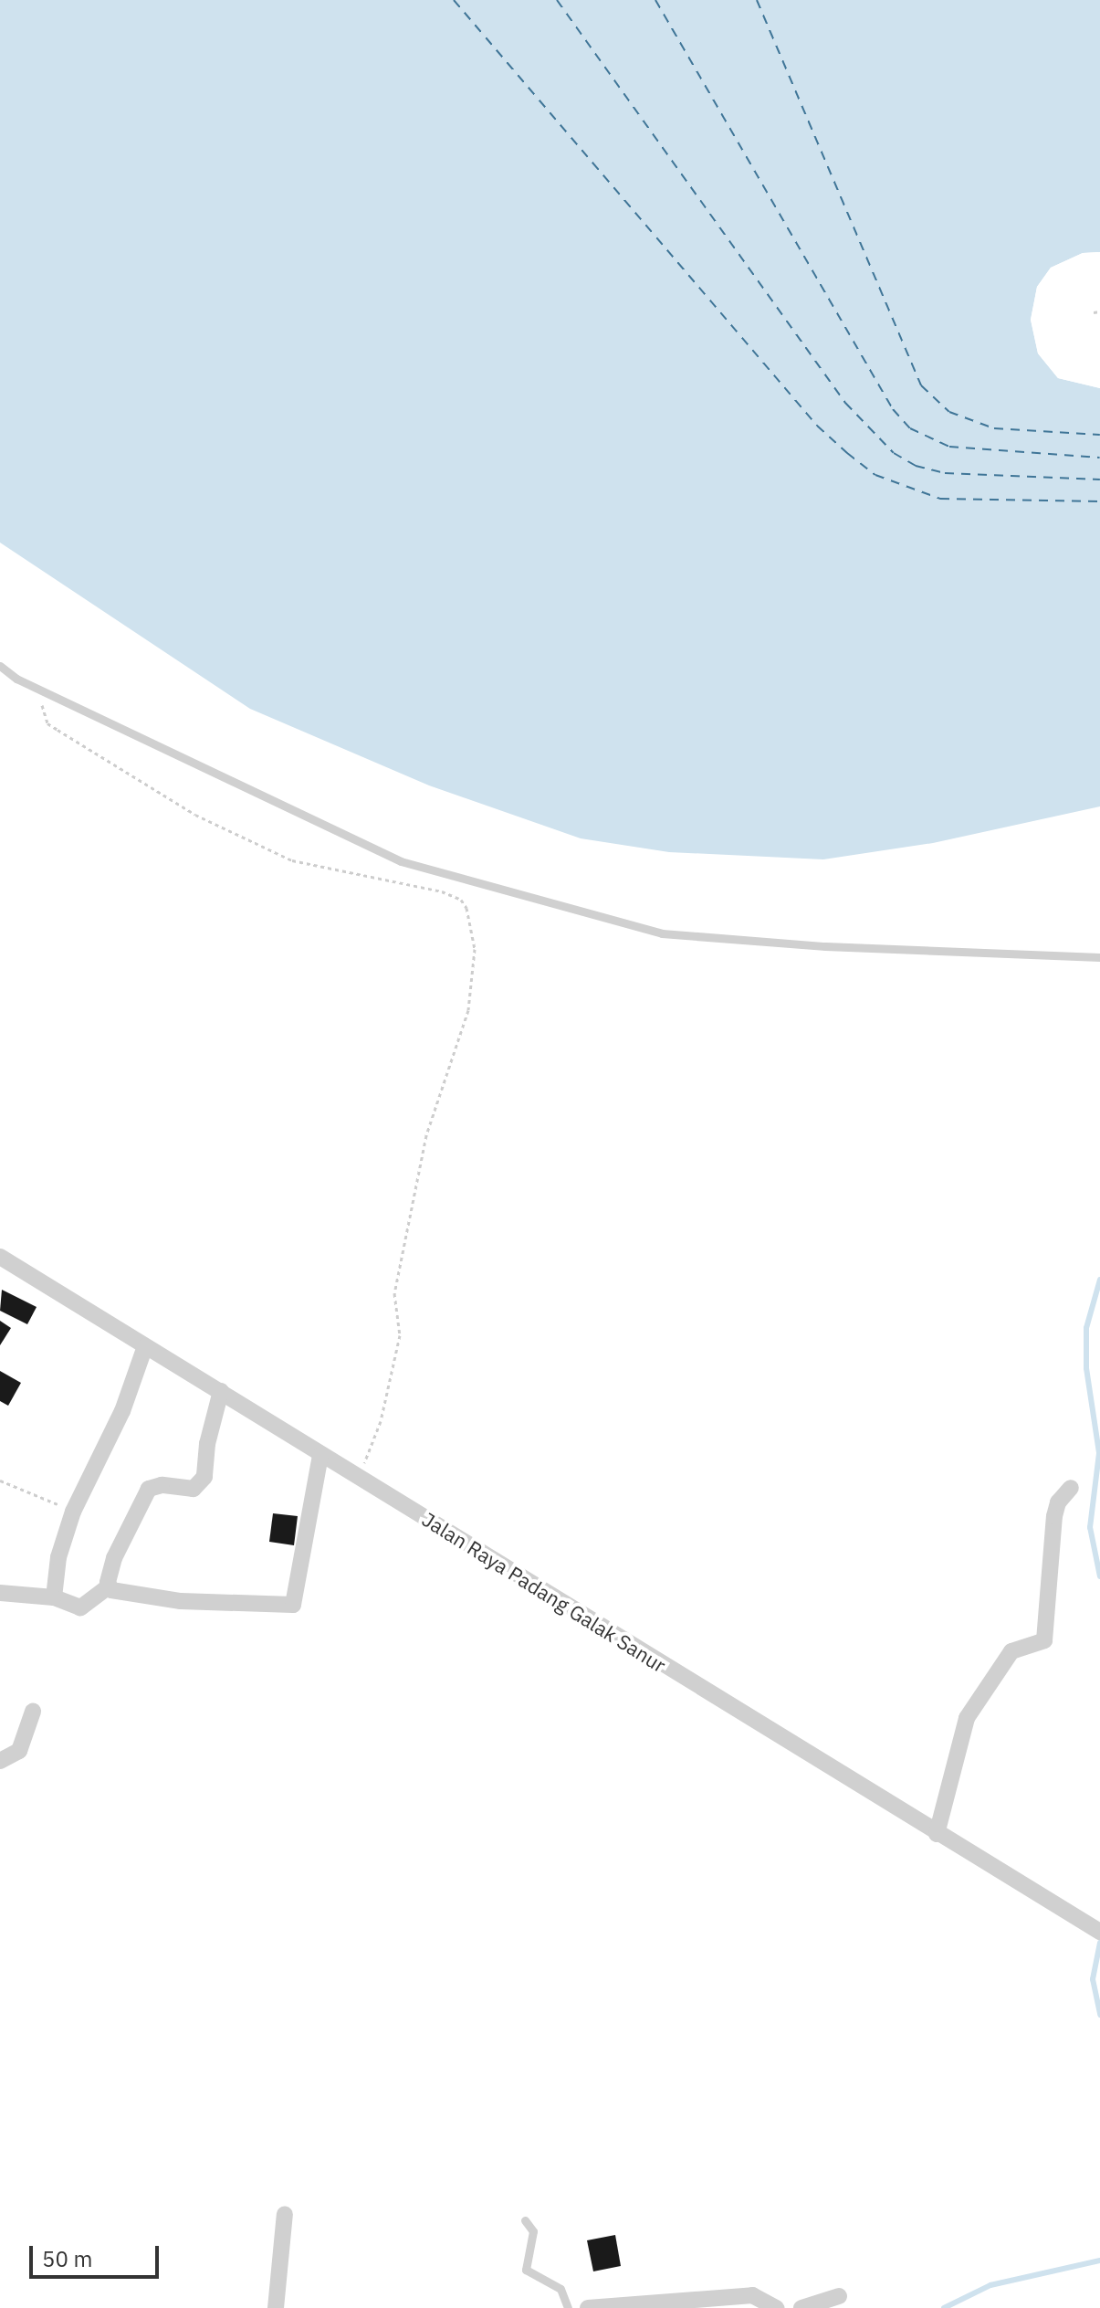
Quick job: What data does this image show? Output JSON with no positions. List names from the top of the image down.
{
  "streets": {
    "street": ["Jalan Raya Padang Galak Sanur"]
  },
  "scale_bar": "50 m"
}
